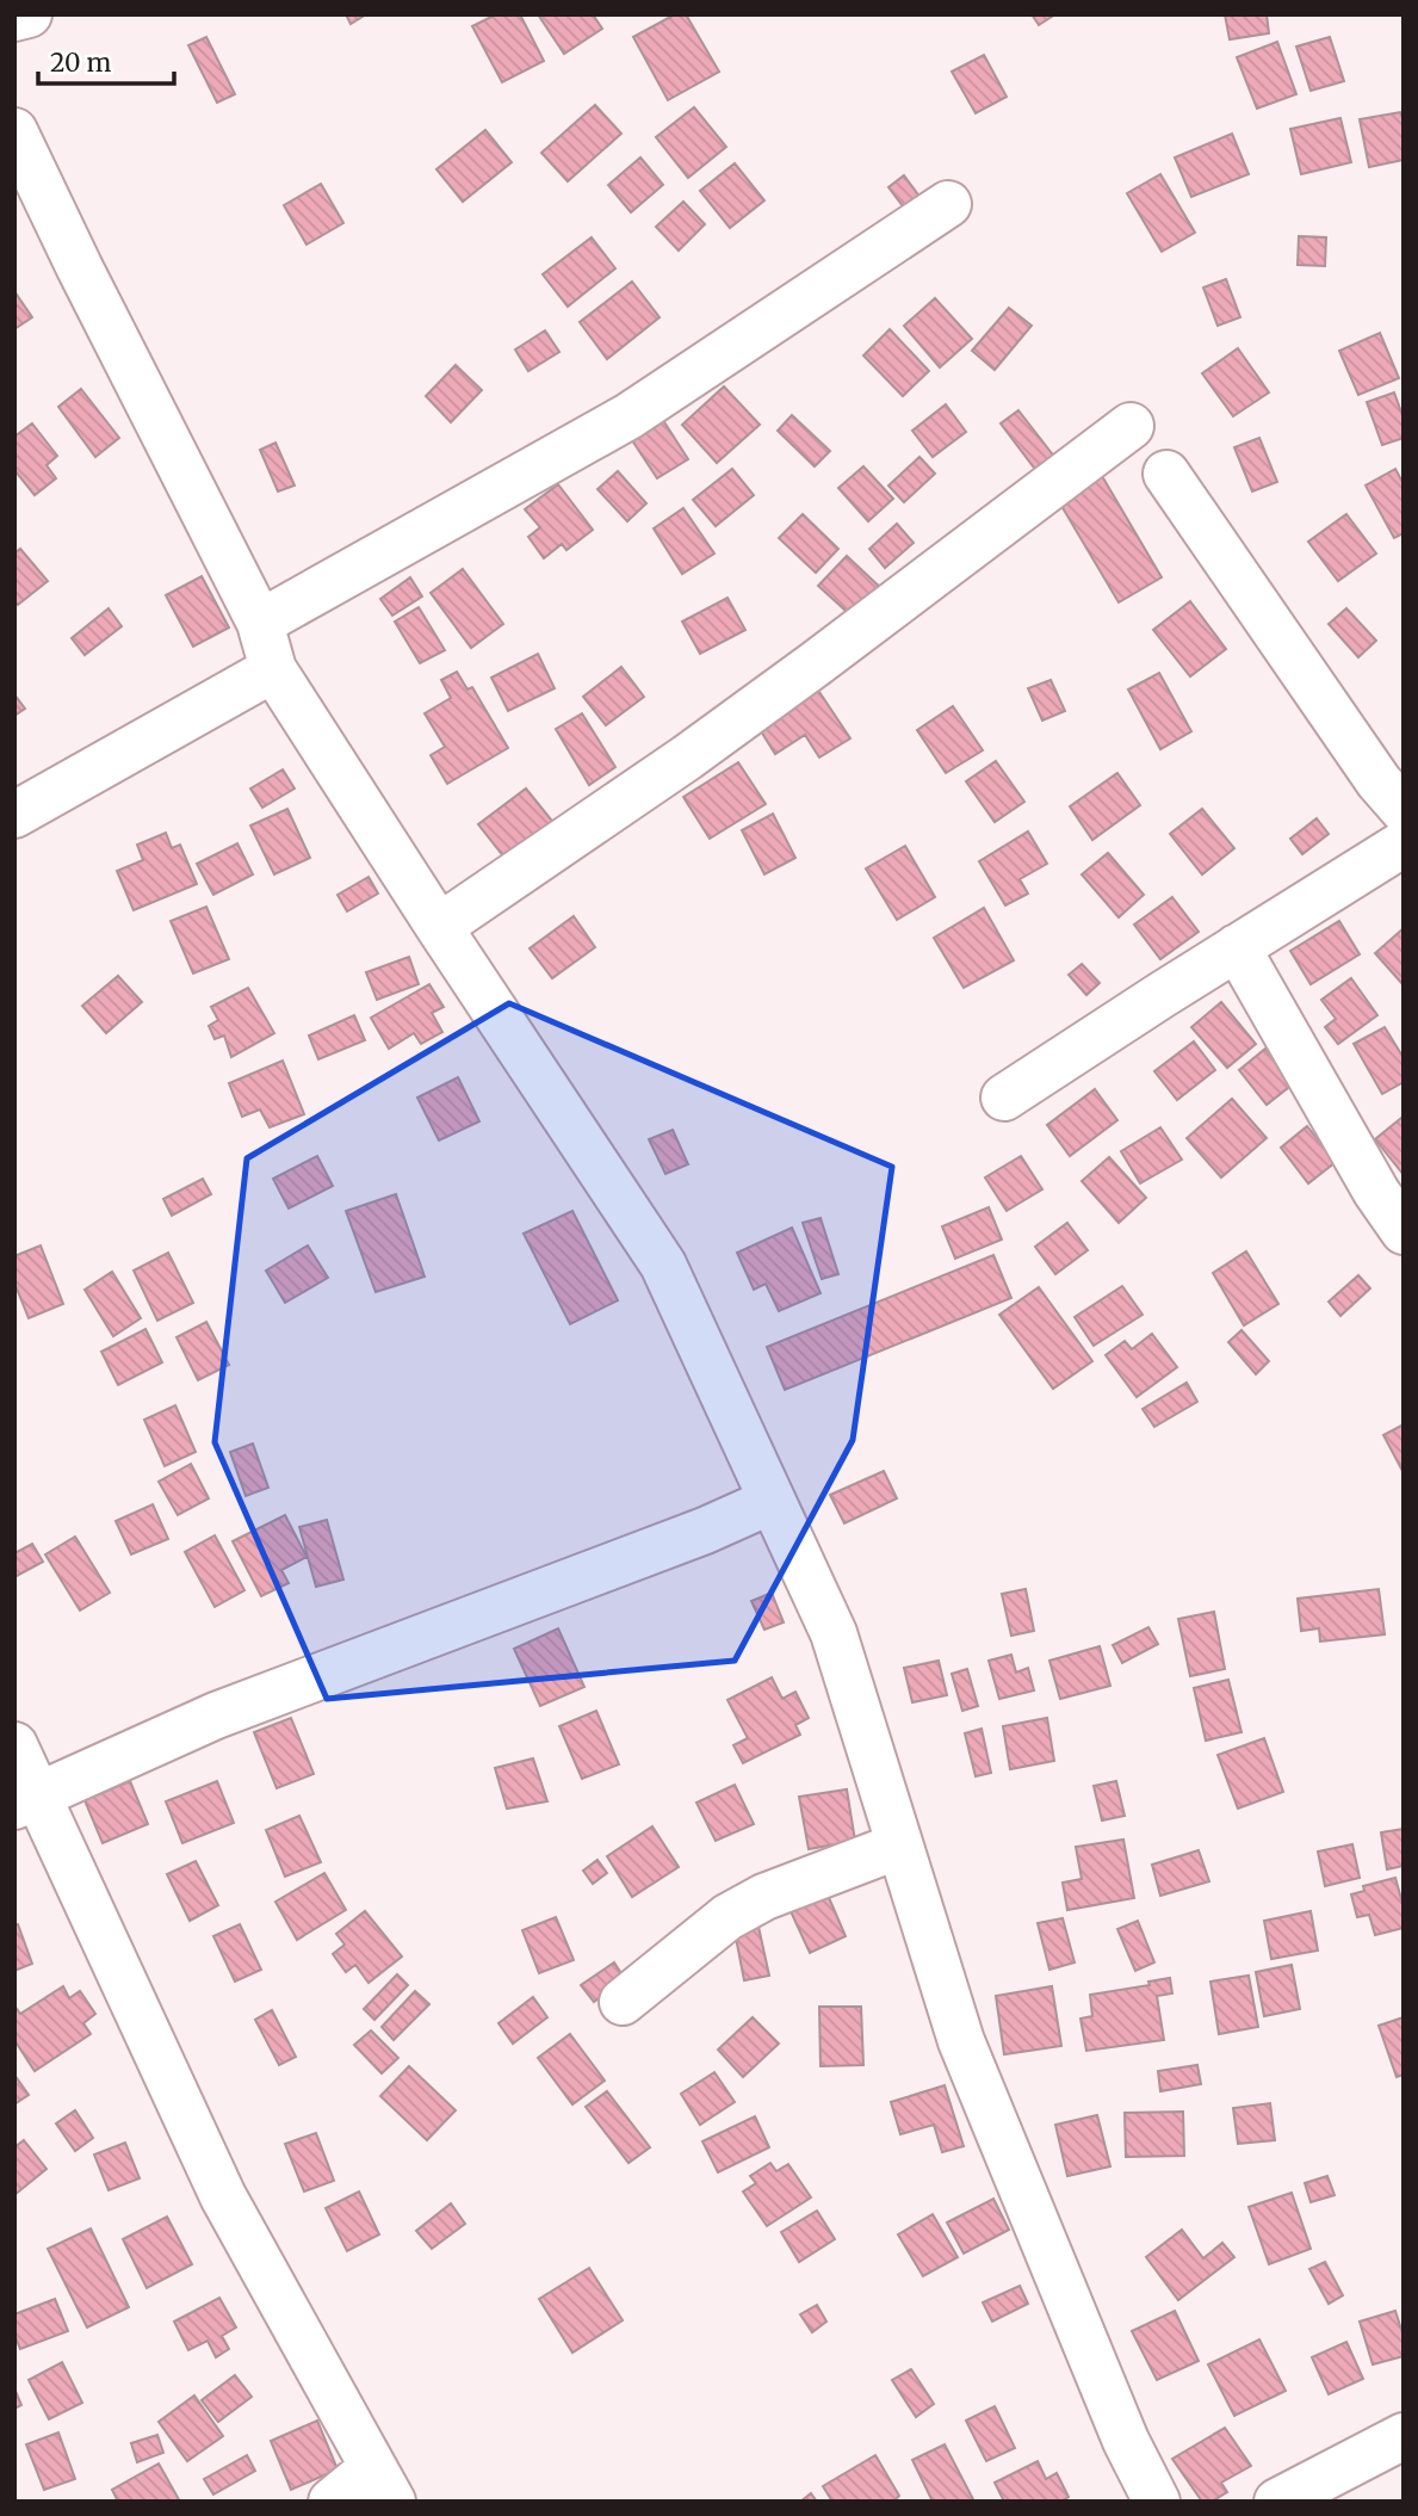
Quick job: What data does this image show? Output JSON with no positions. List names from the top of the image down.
{
  "scale_bar": "20 m"
}
